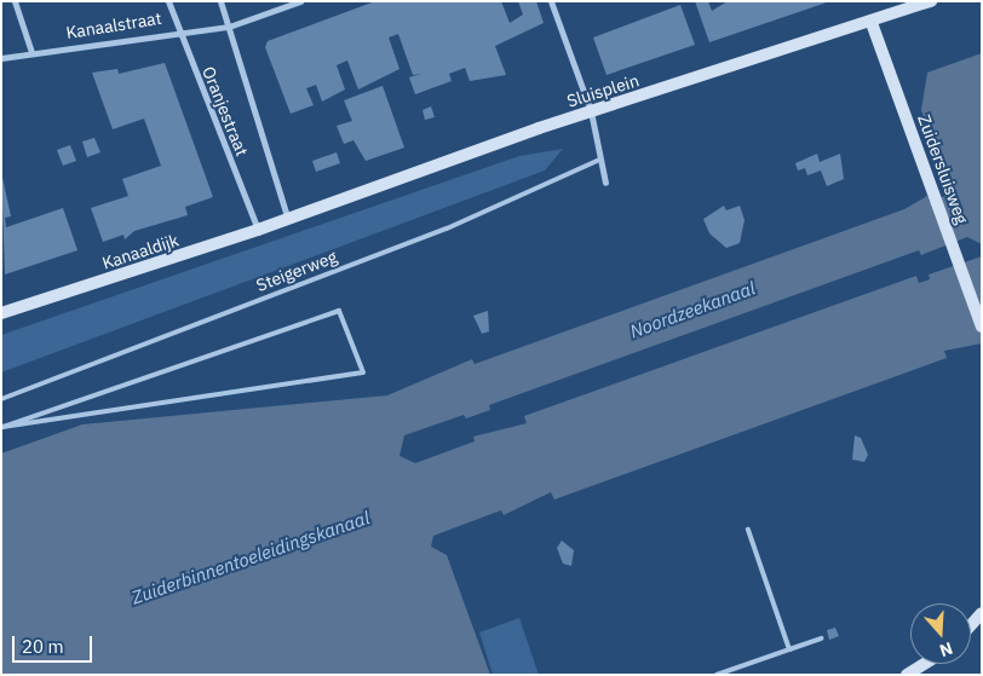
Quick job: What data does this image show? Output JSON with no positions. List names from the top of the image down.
{
  "streets": {
    "street": [
      "Kanaalstraat",
      "Sluisplein",
      "Oranjestraat",
      "Zuidersluisweg",
      "Kanaaldijk"
    ],
    "lane": ["Steigerweg"]
  },
  "crossings": [
    ["Kanaalstraat", "Oranjestraat"],
    ["Sluisplein", "Oranjestraat"],
    ["Sluisplein", "Zuidersluisweg"],
    ["Sluisplein", "Kanaaldijk"],
    ["Oranjestraat", "Kanaaldijk"]
  ],
  "water": ["Noordzeekanaal", "Zuiderbinnentoeleidingskanaal"],
  "scale_bar": "20 m",
  "north": "bottom"
}
